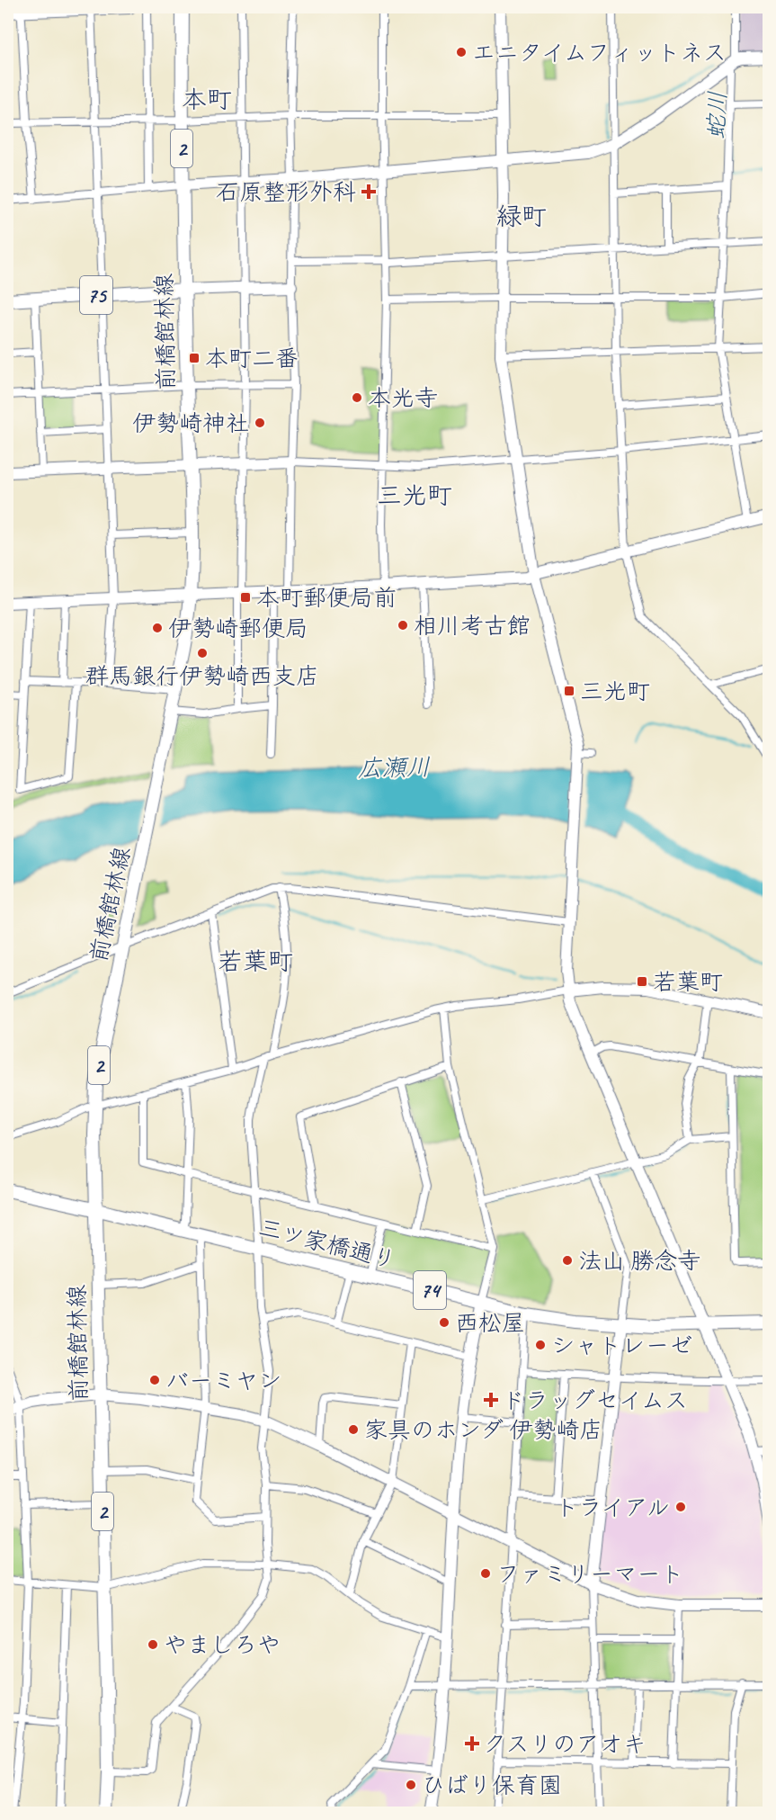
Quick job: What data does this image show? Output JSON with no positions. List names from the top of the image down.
{
  "streets": {
    "main road": [
      "2",
      "75",
      "前橋館林線",
      "三ツ家橋通り",
      "74"
    ]
  },
  "crossings": [
    ["75", "前橋館林線"],
    ["前橋館林線", "三ツ家橋通り"]
  ],
  "districts": [
    "本町",
    "緑町",
    "三光町",
    "若葉町"
  ],
  "water": ["蛇川", "広瀬川"],
  "places": {
    "other": [
      "エニタイムフィットネス",
      "本光寺",
      "伊勢崎神社",
      "相川考古館",
      "伊勢崎郵便局",
      "群馬銀行伊勢崎西支店",
      "法山 勝念寺",
      "西松屋",
      "シャトレーゼ",
      "バーミヤン",
      "家具のホンダ 伊勢崎店",
      "トライアル",
      "ファミリーマート",
      "やましろや",
      "ひばり保育園"
    ],
    "health": ["石原整形外科", "ドラッグセイムス", "クスリのアオキ"],
    "transit": [
      "本町二番",
      "本町郵便局前",
      "三光町",
      "若葉町"
    ]
  }
}
